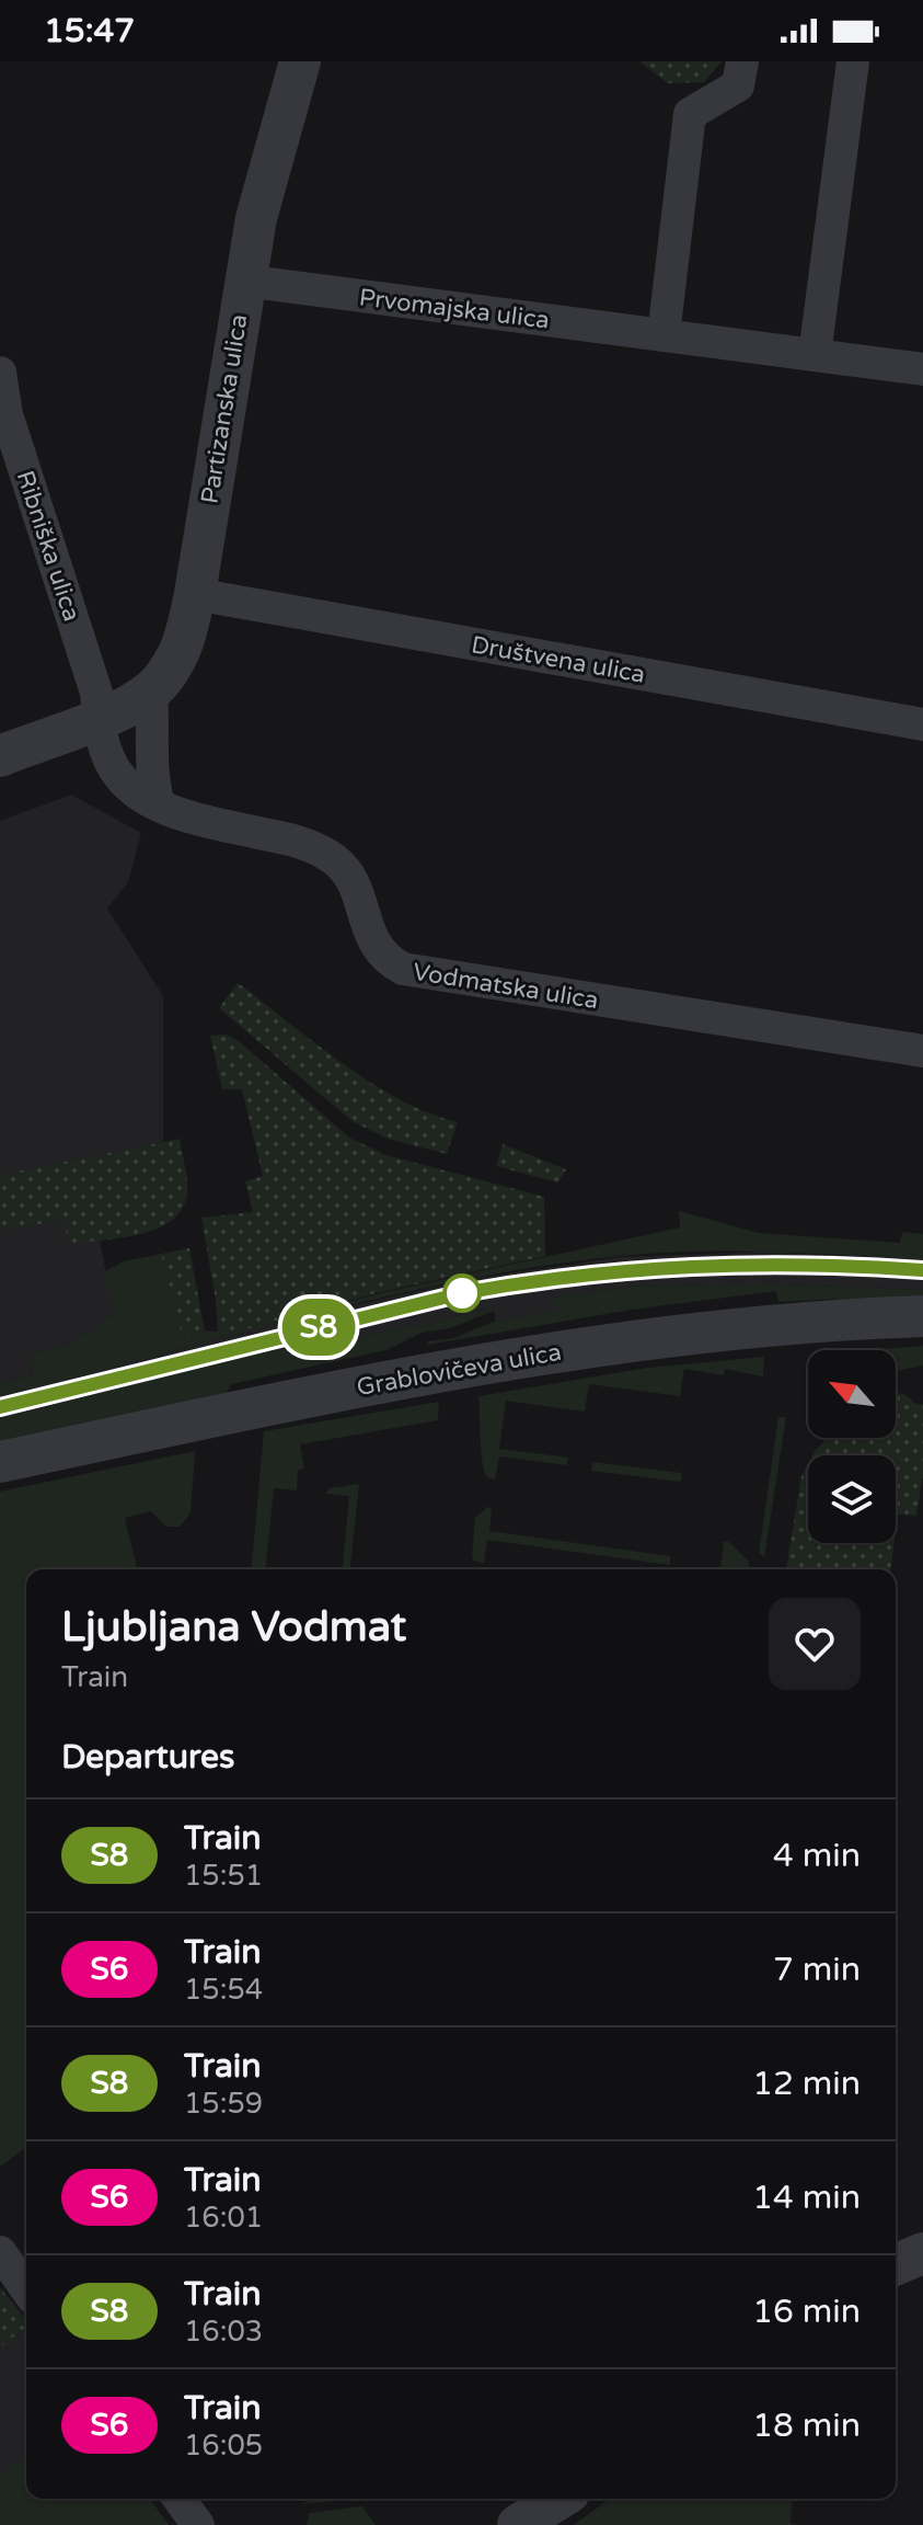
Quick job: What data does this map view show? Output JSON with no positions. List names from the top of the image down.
{
  "streets": {
    "street": [
      "Prvomajska ulica",
      "Partizanska ulica",
      "Ribniška ulica",
      "Društvena ulica",
      "Vodmatska ulica",
      "Grablovičeva ulica"
    ]
  },
  "crossings": [
    ["Prvomajska ulica", "Partizanska ulica"],
    ["Partizanska ulica", "Ribniška ulica"],
    ["Partizanska ulica", "Društvena ulica"],
    ["Partizanska ulica", "Vodmatska ulica"],
    ["Ribniška ulica", "Vodmatska ulica"]
  ],
  "north": "top left",
  "page": {
    "status": "15:47",
    "on_map": "S8",
    "heading": [
      ["Ljubljana Vodmat", "Train"],
      "Departures"
    ],
    "list": [
      {
        "mark": "S8",
        "name": "Train",
        "note": "15:51",
        "value": "4 min"
      },
      {
        "mark": "S6",
        "name": "Train",
        "note": "15:54",
        "value": "7 min"
      },
      {
        "mark": "S8",
        "name": "Train",
        "note": "15:59",
        "value": "12 min"
      },
      {
        "mark": "S6",
        "name": "Train",
        "note": "16:01",
        "value": "14 min"
      },
      {
        "mark": "S8",
        "name": "Train",
        "note": "16:03",
        "value": "16 min"
      },
      {
        "mark": "S6",
        "name": "Train",
        "note": "16:05",
        "value": "18 min"
      }
    ]
  }
}
